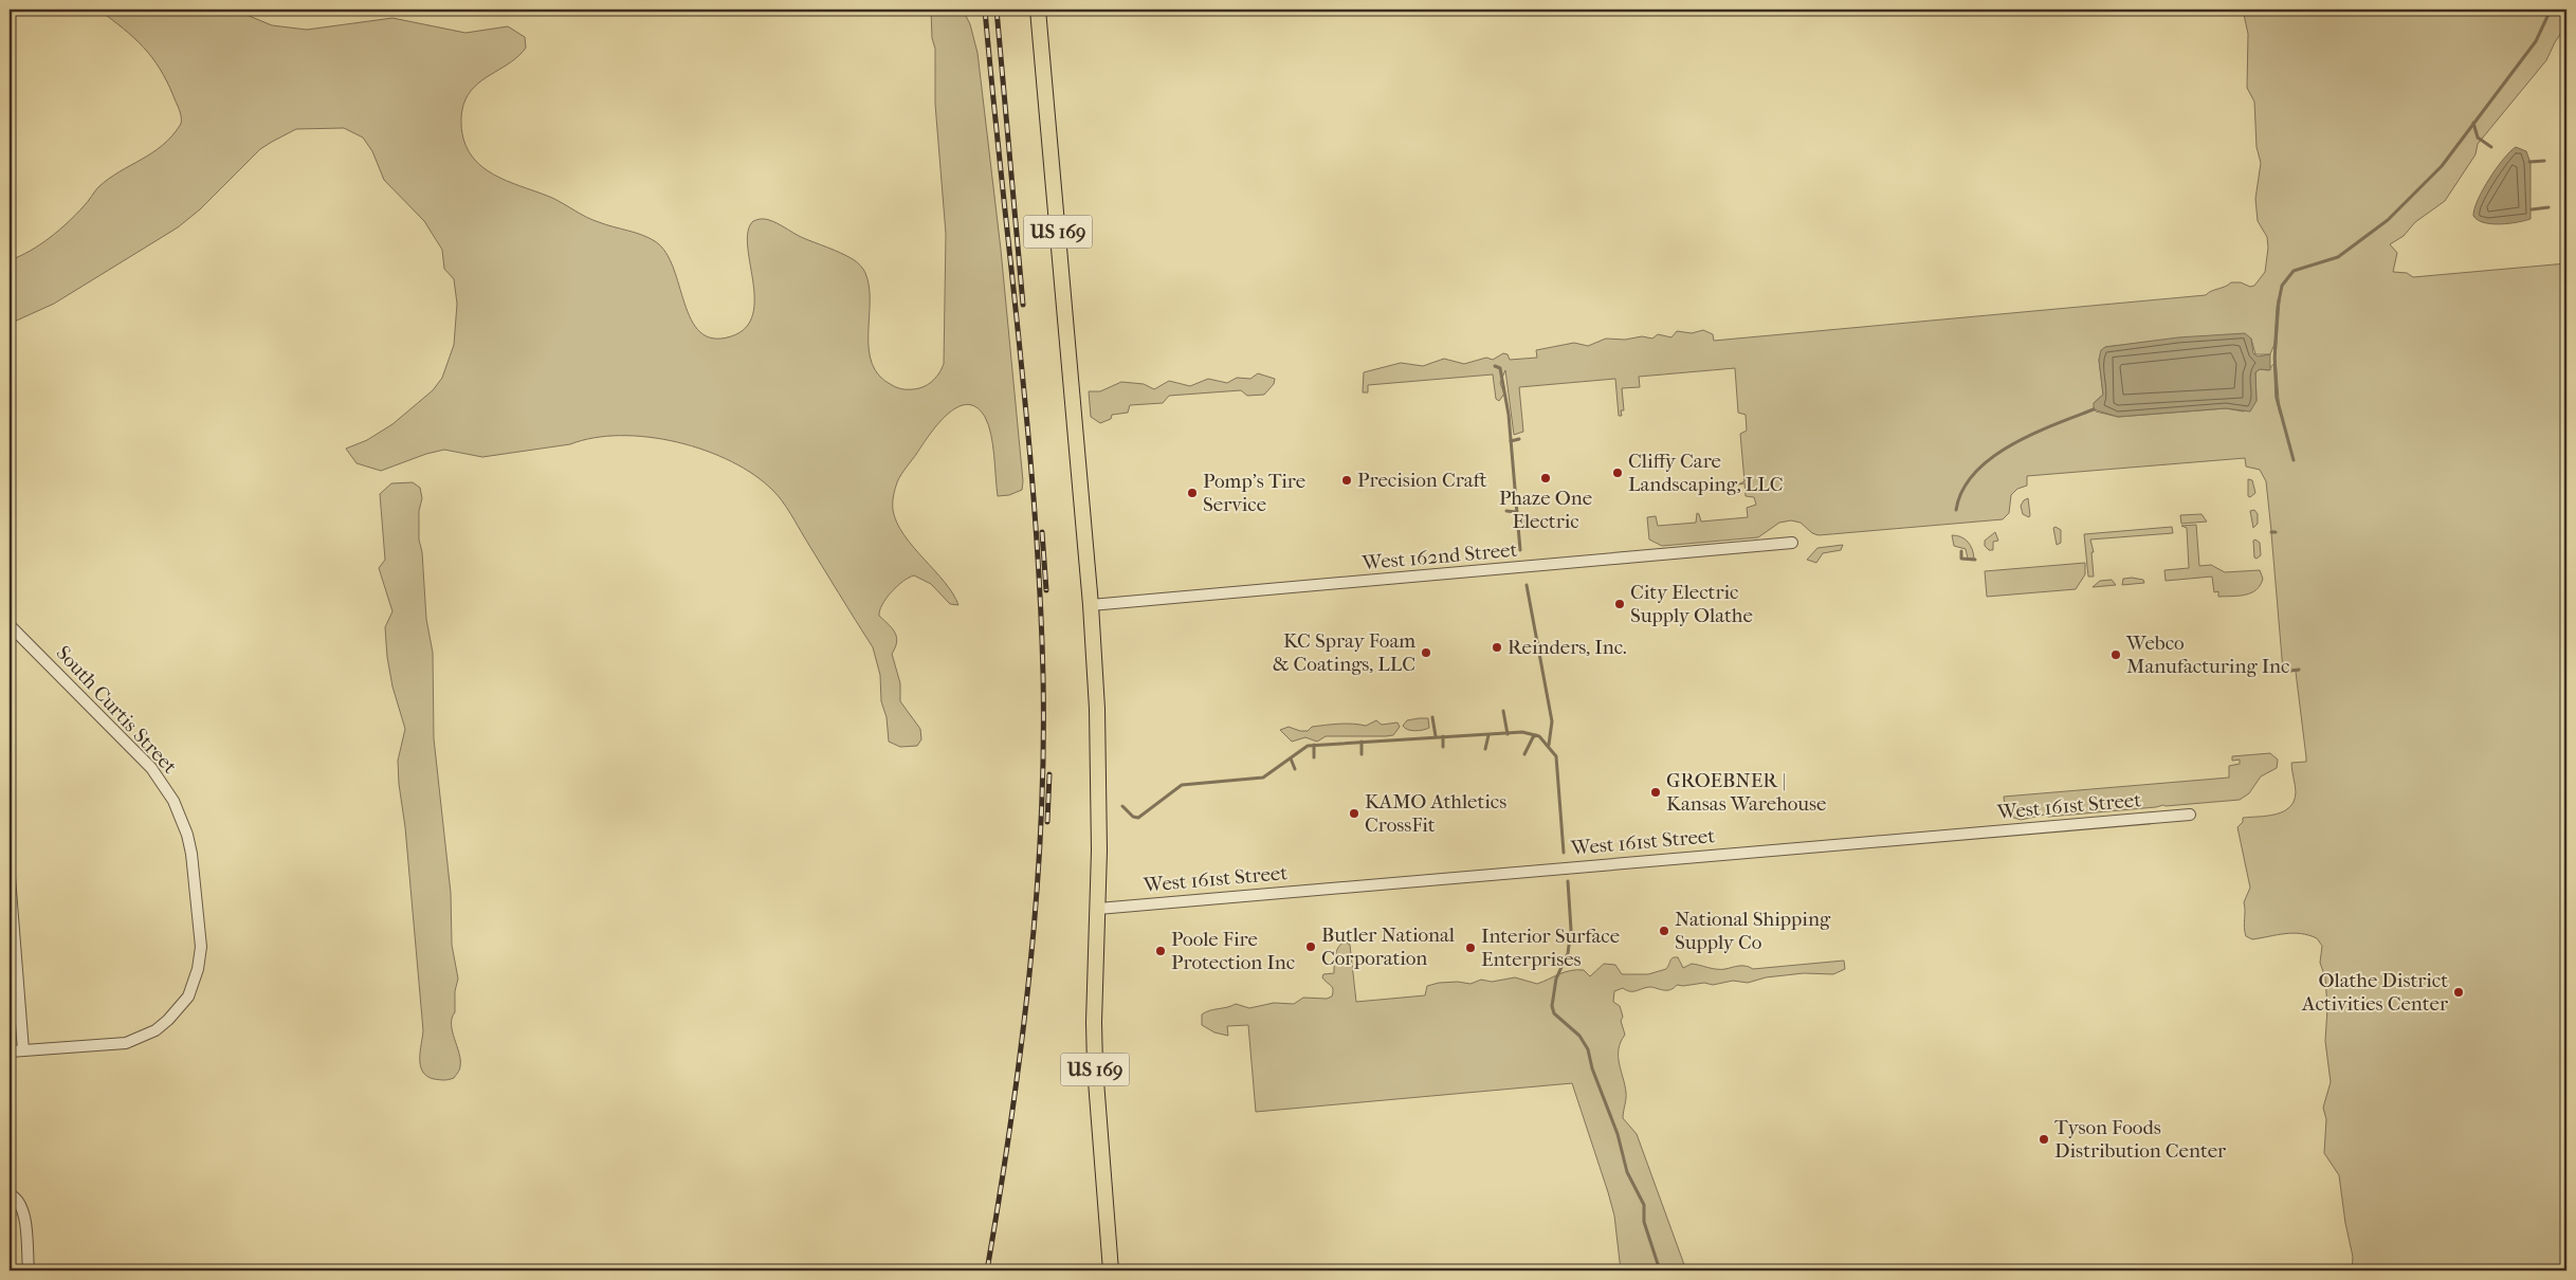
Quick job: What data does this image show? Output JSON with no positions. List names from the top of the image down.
{
  "streets": {
    "highway": ["US 169"],
    "street": ["West 162nd Street", "South Curtis Street", "West 161st Street"]
  },
  "crossings": [
    ["US 169", "West 162nd Street"],
    ["US 169", "West 161st Street"]
  ],
  "places": [
    "Cliffy Care Landscaping, LLC",
    "Phaze One Electric",
    "Precision Craft",
    "Pomp's Tire Service",
    "City Electric Supply Olathe",
    "Reinders, Inc.",
    "KC Spray Foam & Coatings, LLC",
    "Webco Manufacturing Inc",
    "GROEBNER | Kansas Warehouse",
    "KAMO Athletics CrossFit",
    "National Shipping Supply Co",
    "Butler National Corporation",
    "Interior Surface Enterprises",
    "Poole Fire Protection Inc",
    "Olathe District Activities Center",
    "Tyson Foods Distribution Center"
  ]
}
